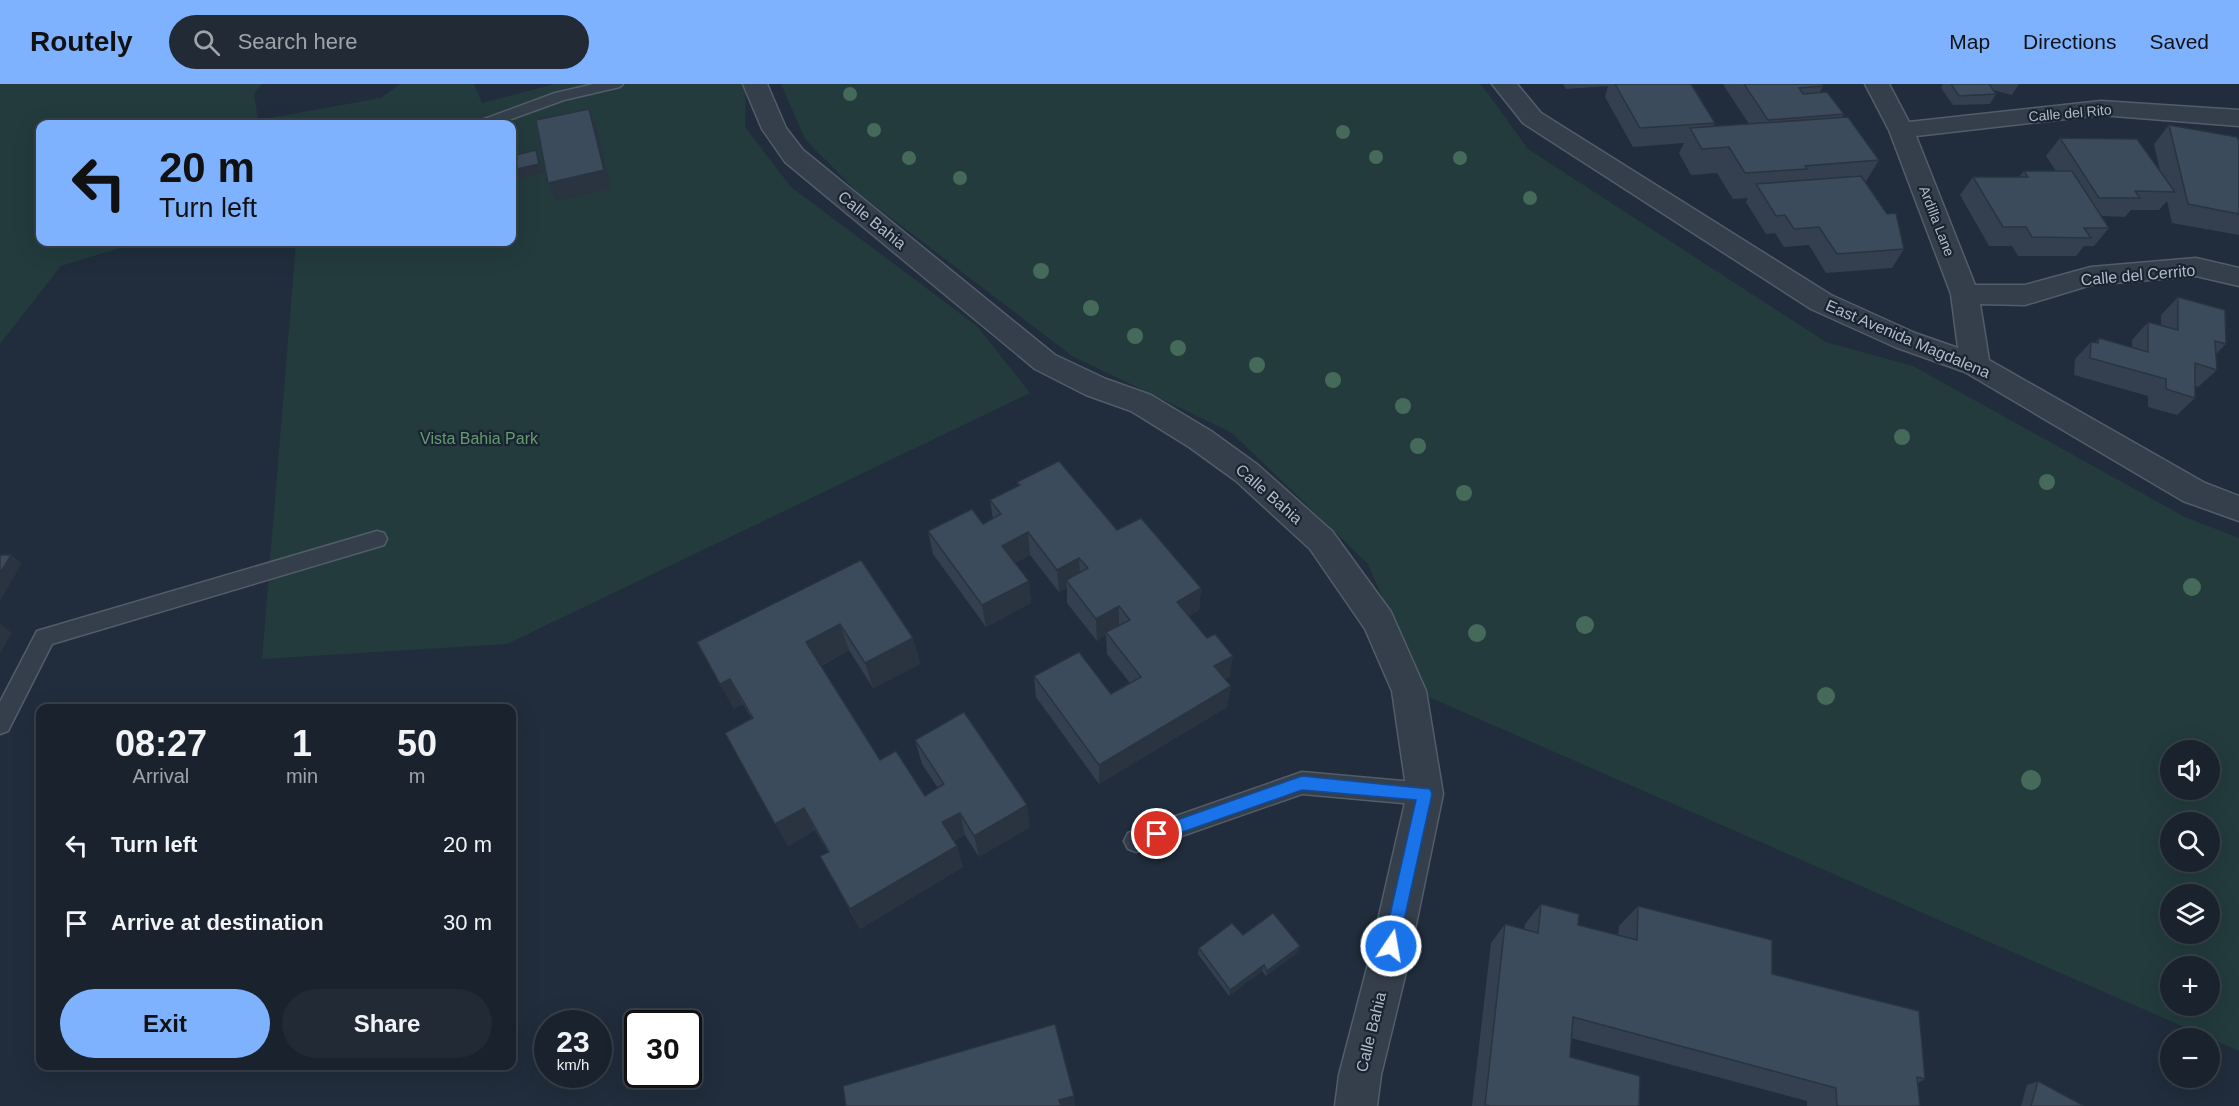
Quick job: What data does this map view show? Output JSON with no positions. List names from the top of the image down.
{
  "streets": {
    "street": [
      "Calle del Rito",
      "Calle Bahia",
      "Ardilla Lane",
      "Calle del Cerrito",
      "East Avenida Magdalena"
    ]
  },
  "crossings": [
    ["Calle del Rito", "Ardilla Lane"],
    ["Ardilla Lane", "Calle del Cerrito"],
    ["Ardilla Lane", "East Avenida Magdalena"]
  ],
  "parks": ["Vista Bahia Park"],
  "page": {
    "header": "Routely",
    "search": "Search here",
    "nav": ["Map", "Directions", "Saved"],
    "turn": ["20 m", "Turn left"],
    "eta": [
      "08:27",
      "Arrival",
      "1",
      "min",
      "50",
      "m"
    ],
    "map_buttons": ["+", "−"],
    "list": [
      {
        "name": "Turn left",
        "value": "20 m"
      },
      {
        "name": "Arrive at destination",
        "value": "30 m"
      }
    ],
    "buttons": ["Exit", "Share"],
    "speed": "23 km/h",
    "limit": "30"
  }
}
